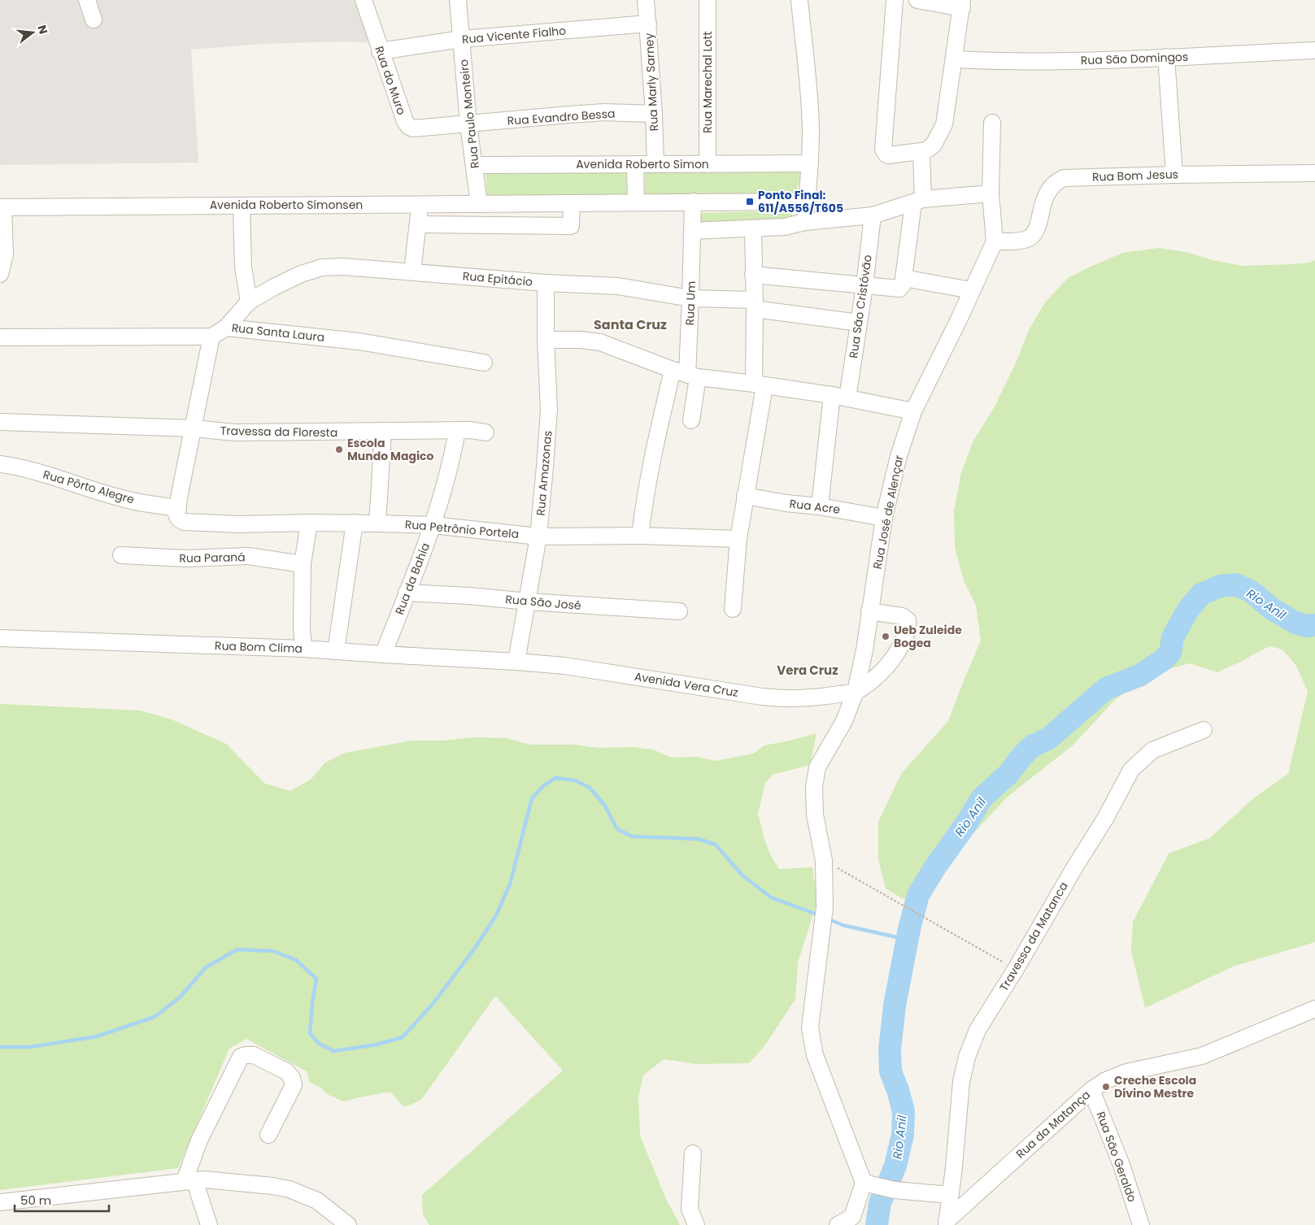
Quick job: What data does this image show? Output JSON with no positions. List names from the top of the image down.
{
  "streets": {
    "street": [
      "Rua Vicente Fialho",
      "Rua São Domingos",
      "Rua do Muro",
      "Rua Marly Sarney",
      "Rua Marechal Lott",
      "Rua Paulo Monteiro",
      "Rua Evandro Bessa",
      "Avenida Roberto Simon",
      "Rua Bom Jesus",
      "Avenida Roberto Símonsen",
      "Rua Epitácio",
      "Rua Um",
      "Rua São Cristóvão",
      "Rua Santa Laura",
      "Travessa da Floresta",
      "Rua Amazonas",
      "Rua Pôrto Alegre",
      "Rua Acre",
      "Rua José de Alençar",
      "Rua Petrônio Portela",
      "Rua Paraná",
      "Rua da Bahia",
      "Rua São José",
      "Rua Bom Clima",
      "Avenida Vera Cruz",
      "Travessa da Matanca",
      "Rua da Matança",
      "Rua São Geraldo"
    ]
  },
  "crossings": [
    ["Rua Vicente Fialho", "Rua do Muro"],
    ["Rua Vicente Fialho", "Rua Marly Sarney"],
    ["Rua Vicente Fialho", "Rua Paulo Monteiro"],
    ["Rua do Muro", "Rua Paulo Monteiro"],
    ["Rua do Muro", "Rua Evandro Bessa"],
    ["Rua Marly Sarney", "Rua Evandro Bessa"],
    ["Rua Marly Sarney", "Avenida Roberto Simon"],
    ["Rua Marechal Lott", "Avenida Roberto Simon"],
    ["Rua Paulo Monteiro", "Rua Evandro Bessa"],
    ["Rua Paulo Monteiro", "Avenida Roberto Simon"],
    ["Rua Paulo Monteiro", "Avenida Roberto Símonsen"],
    ["Rua Bom Jesus", "Rua José de Alençar"],
    ["Rua Epitácio", "Rua Um"],
    ["Rua Epitácio", "Rua São Cristóvão"],
    ["Rua Epitácio", "Rua Santa Laura"],
    ["Rua Epitácio", "Rua Amazonas"],
    ["Rua São Cristóvão", "Rua Acre"],
    ["Travessa da Floresta", "Rua da Bahia"],
    ["Rua Amazonas", "Rua Petrônio Portela"],
    ["Rua Amazonas", "Rua São José"],
    ["Rua Amazonas", "Rua Bom Clima"],
    ["Rua Amazonas", "Avenida Vera Cruz"],
    ["Rua Pôrto Alegre", "Rua Petrônio Portela"],
    ["Rua Acre", "Rua José de Alençar"],
    ["Rua José de Alençar", "Avenida Vera Cruz"],
    ["Rua Petrônio Portela", "Rua da Bahia"],
    ["Rua da Bahia", "Rua São José"],
    ["Rua da Bahia", "Rua Bom Clima"],
    ["Rua Bom Clima", "Avenida Vera Cruz"],
    ["Travessa da Matanca", "Rua da Matança"],
    ["Rua da Matança", "Rua São Geraldo"]
  ],
  "districts": ["Santa Cruz", "Vera Cruz"],
  "water": ["Rio Anil"],
  "places": {
    "transit": ["Ponto Final: 611/A556/T605"],
    "other": ["Escola Mundo Magico", "Ueb Zuleide Bogea", "Creche Escola Divino Mestre"]
  },
  "scale_bar": "50 m",
  "north": "right"
}
